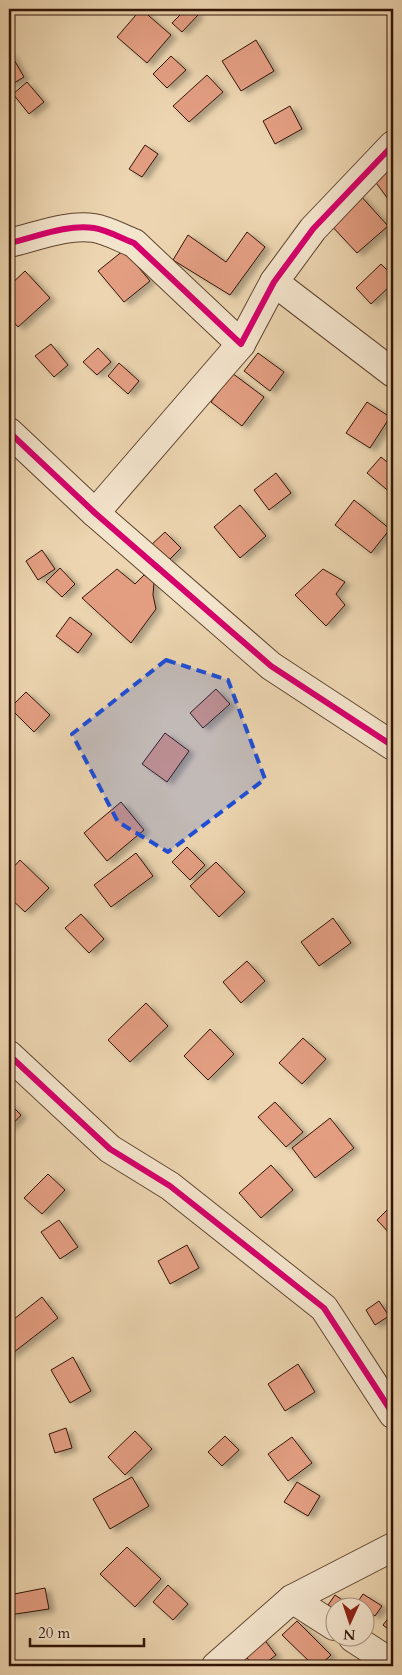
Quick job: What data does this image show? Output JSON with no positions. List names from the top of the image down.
{
  "scale_bar": "20 m",
  "north": "bottom"
}
